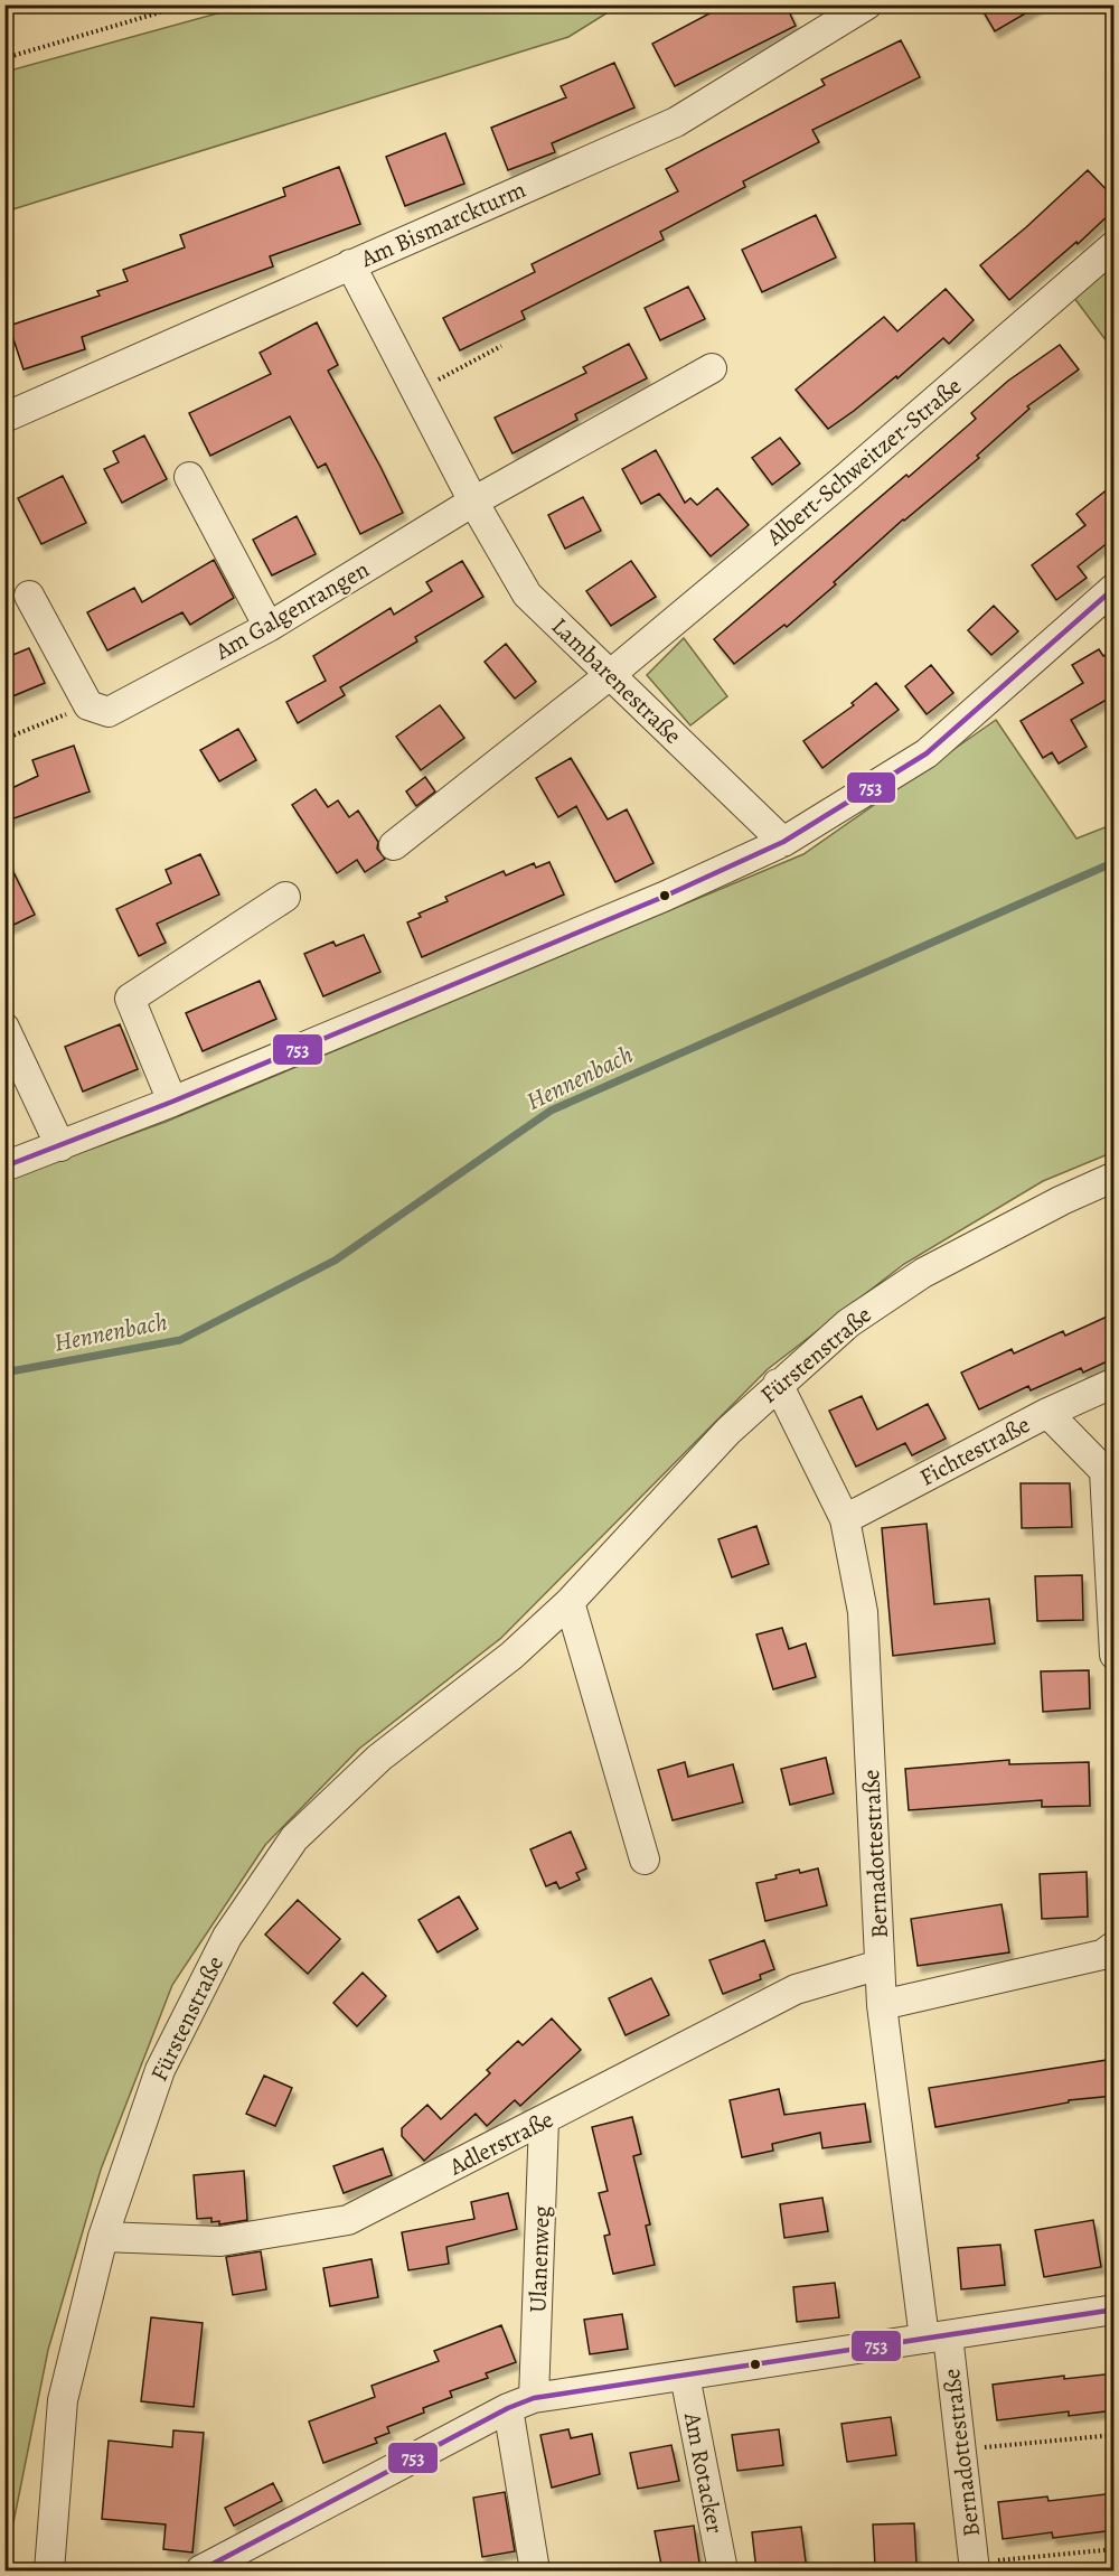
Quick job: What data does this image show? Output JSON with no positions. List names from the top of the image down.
{
  "streets": {
    "street": [
      "Am Bismarckturm",
      "Albert-Schweitzer-Straße",
      "Am Galgenrangen",
      "Lambarenestraße",
      "Fürstenstraße",
      "Fichtestraße",
      "Bernadottestraße",
      "Adlerstraße",
      "Ulanenweg",
      "Am Rotacker"
    ]
  },
  "crossings": [
    ["Am Bismarckturm", "Lambarenestraße"],
    ["Albert-Schweitzer-Straße", "Lambarenestraße"],
    ["Am Galgenrangen", "Lambarenestraße"],
    ["Fürstenstraße", "Bernadottestraße"],
    ["Fürstenstraße", "Adlerstraße"],
    ["Fichtestraße", "Bernadottestraße"],
    ["Bernadottestraße", "Adlerstraße"],
    ["Adlerstraße", "Ulanenweg"]
  ],
  "water": ["Hennenbach"],
  "lines": ["transit line 753"]
}
